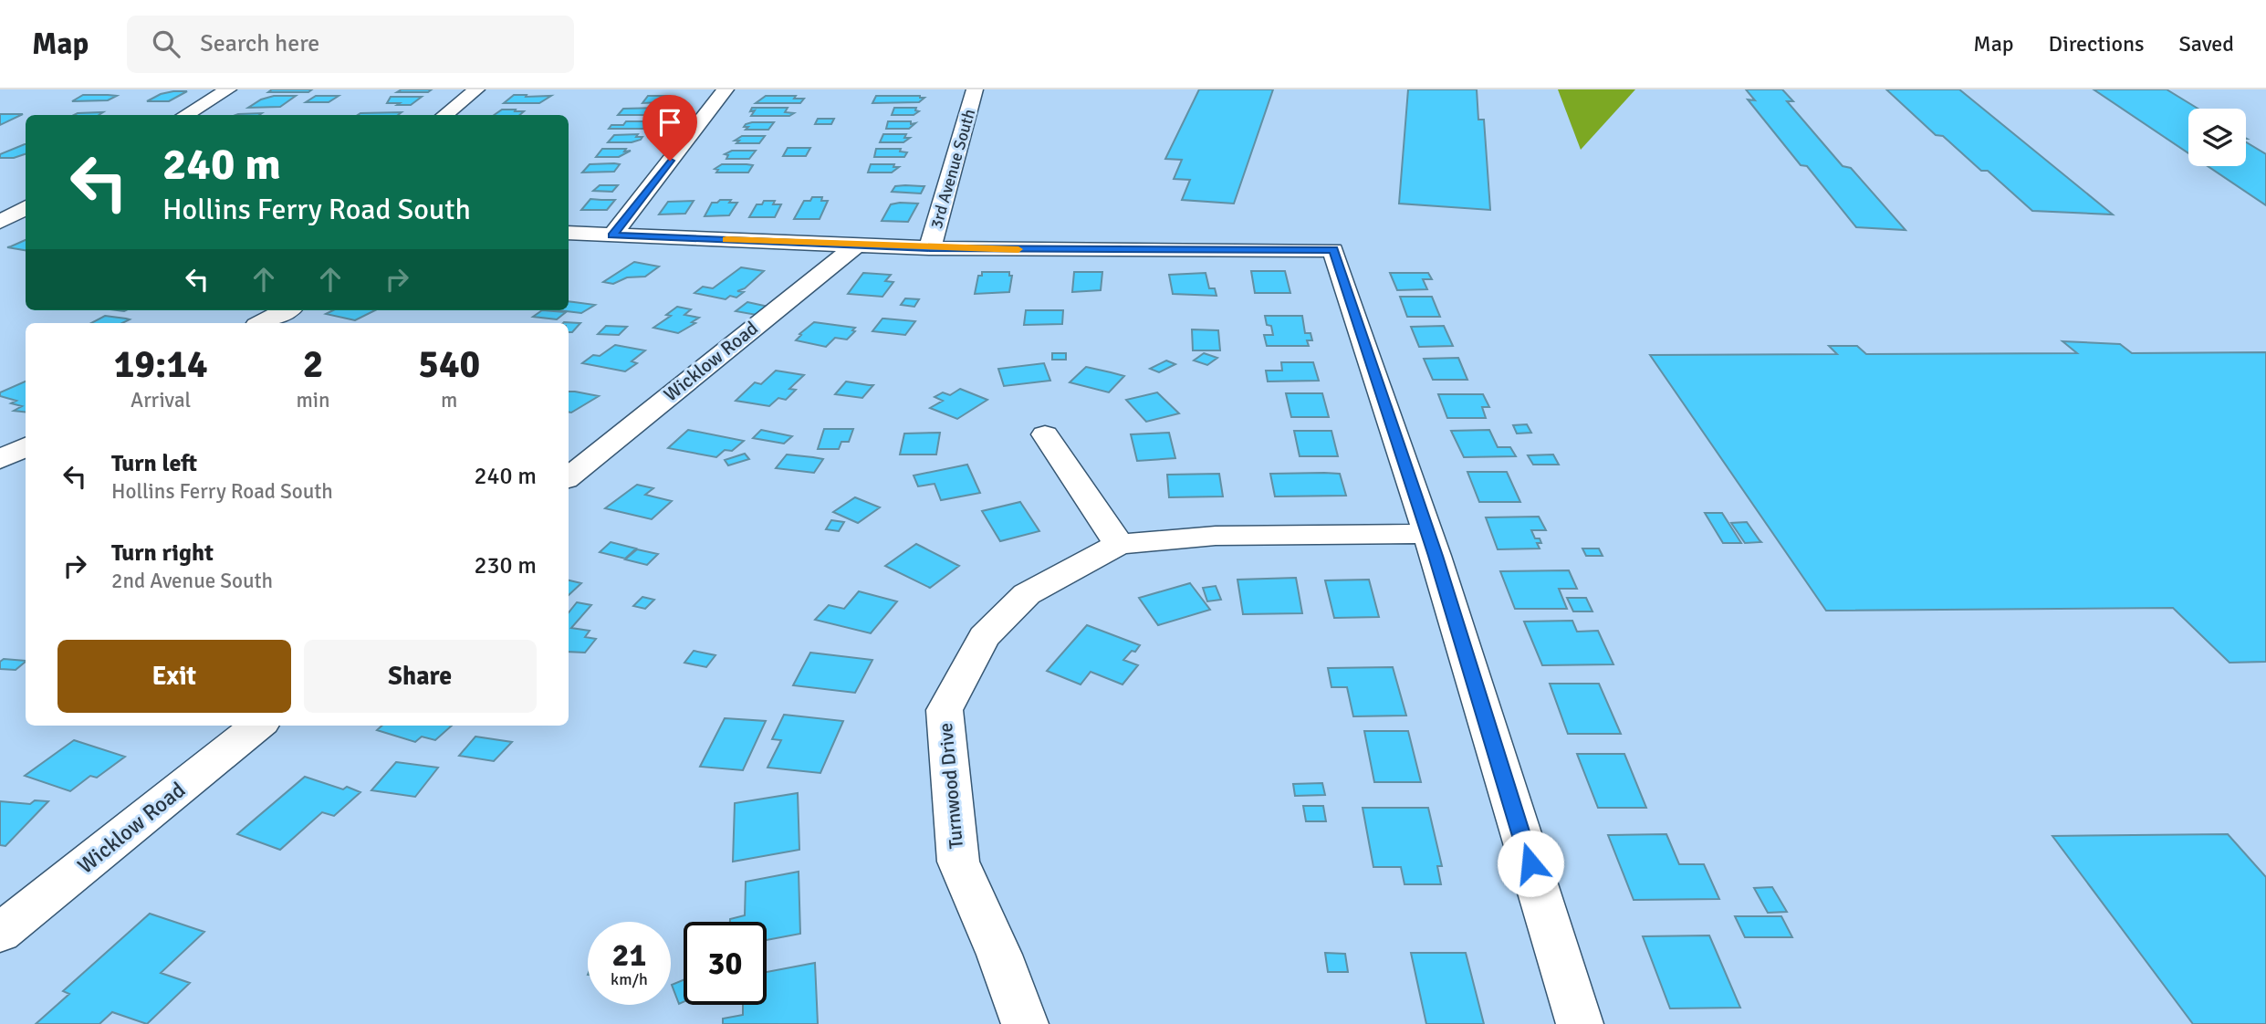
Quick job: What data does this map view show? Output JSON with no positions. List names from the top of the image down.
{
  "streets": {
    "street": ["3rd Avenue South", "Wicklow Road", "Turnwood Drive"]
  },
  "page": {
    "header": "Map",
    "search": "Search here",
    "nav": ["Map", "Directions", "Saved"],
    "turn": ["240 m", "Hollins Ferry Road South"],
    "eta": [
      "19:14",
      "Arrival",
      "2",
      "min",
      "540",
      "m"
    ],
    "list": [
      {
        "name": "Turn left",
        "note": "Hollins Ferry Road South",
        "value": "240 m"
      },
      {
        "name": "Turn right",
        "note": "2nd Avenue South",
        "value": "230 m"
      }
    ],
    "buttons": ["Exit", "Share"],
    "speed": "21 km/h",
    "limit": "30"
  }
}
